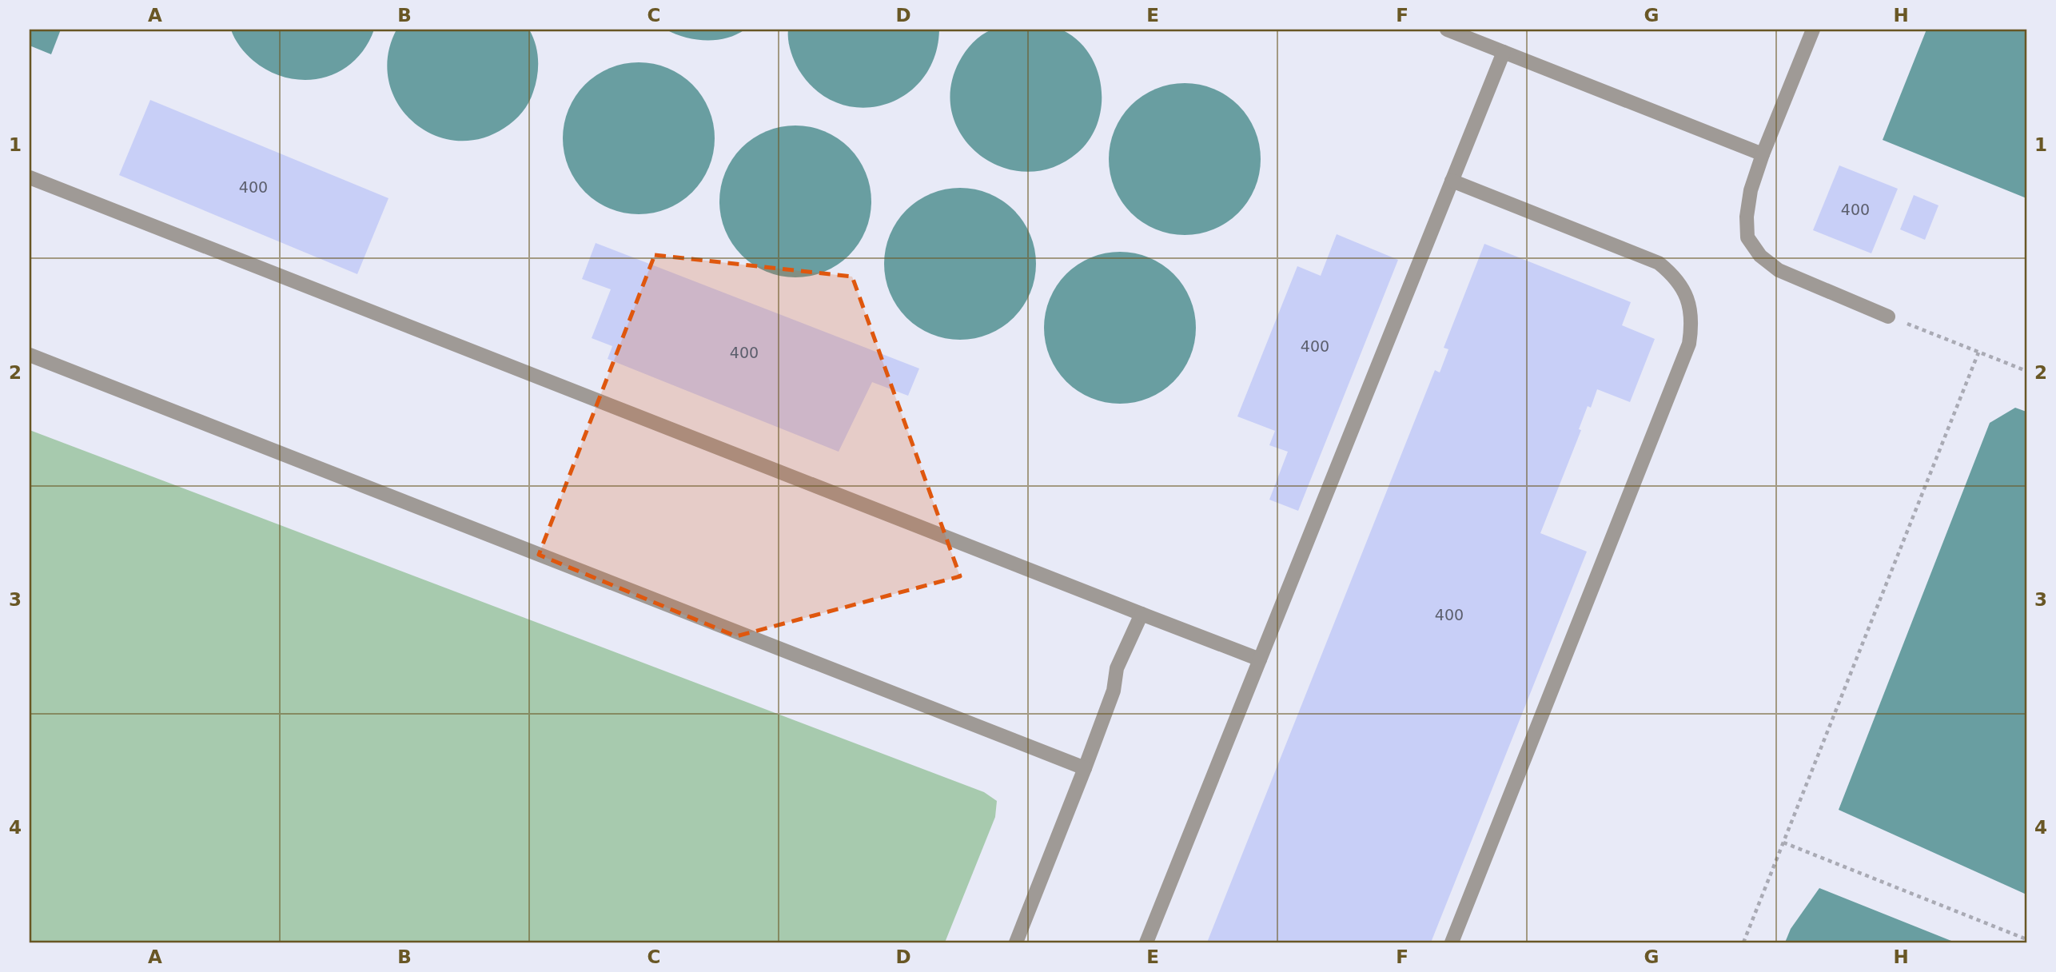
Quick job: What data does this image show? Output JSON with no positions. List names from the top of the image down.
{
  "house_numbers": [
    "400",
    "400",
    "400",
    "400",
    "400"
  ],
  "grid": {
    "columns": [
      "A",
      "B",
      "C",
      "D",
      "E",
      "F",
      "G",
      "H"
    ],
    "rows": [
      "1",
      "2",
      "3",
      "4"
    ]
  }
}
